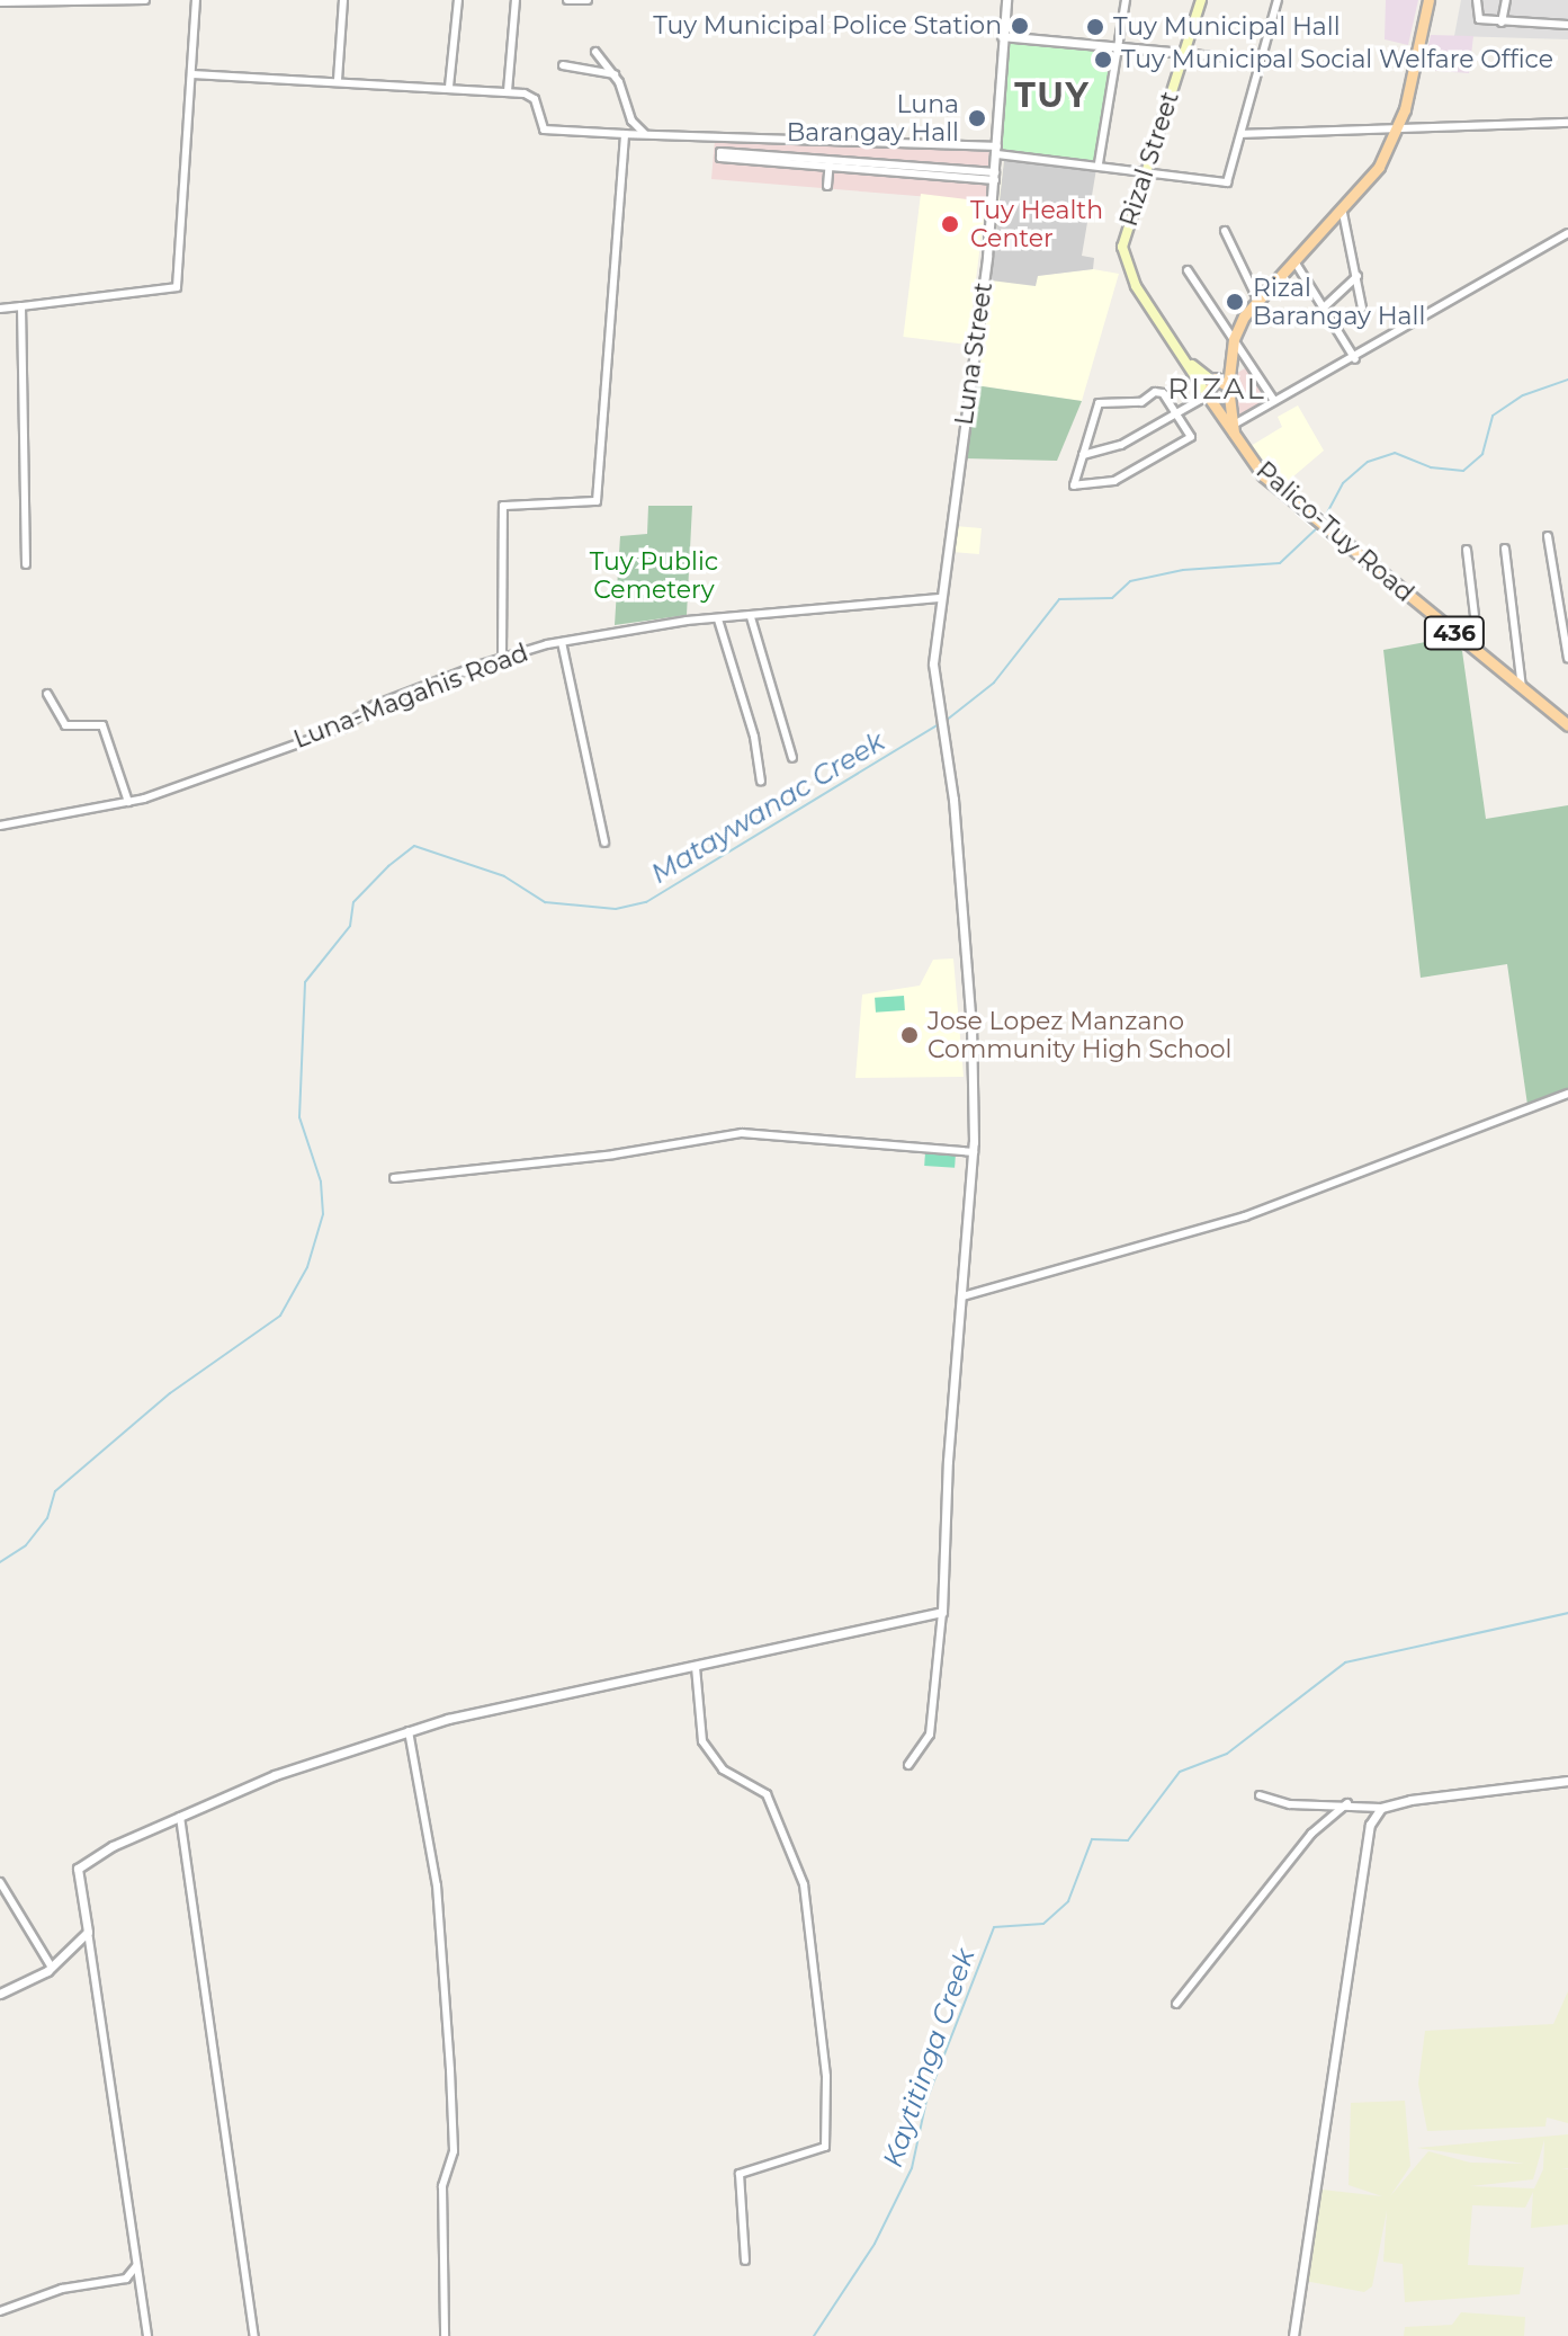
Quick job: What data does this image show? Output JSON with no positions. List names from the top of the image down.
{
  "streets": {
    "main road": ["Rizal Street", "Palico-Tuy Road", "436"],
    "street": ["Luna Street", "Luna-Magahis Road"]
  },
  "crossings": [
    ["Rizal Street", "Palico-Tuy Road"],
    ["Rizal Street", "436"],
    ["Luna Street", "Luna-Magahis Road"],
    ["Palico-Tuy Road", "436"]
  ],
  "districts": ["TUY", "RIZAL"],
  "water": ["Mataywanac Creek", "Kaytitinga Creek"],
  "parks": ["Tuy Public Cemetery"],
  "places": [
    "Tuy Municipal Police Station",
    "Tuy Municipal Hall",
    "Tuy Municipal Social Welfare Office",
    "Luna Barangay Hall",
    "Tuy Health Center",
    "Rizal Barangay Hall",
    "Jose Lopez Manzano Community High School"
  ]
}
